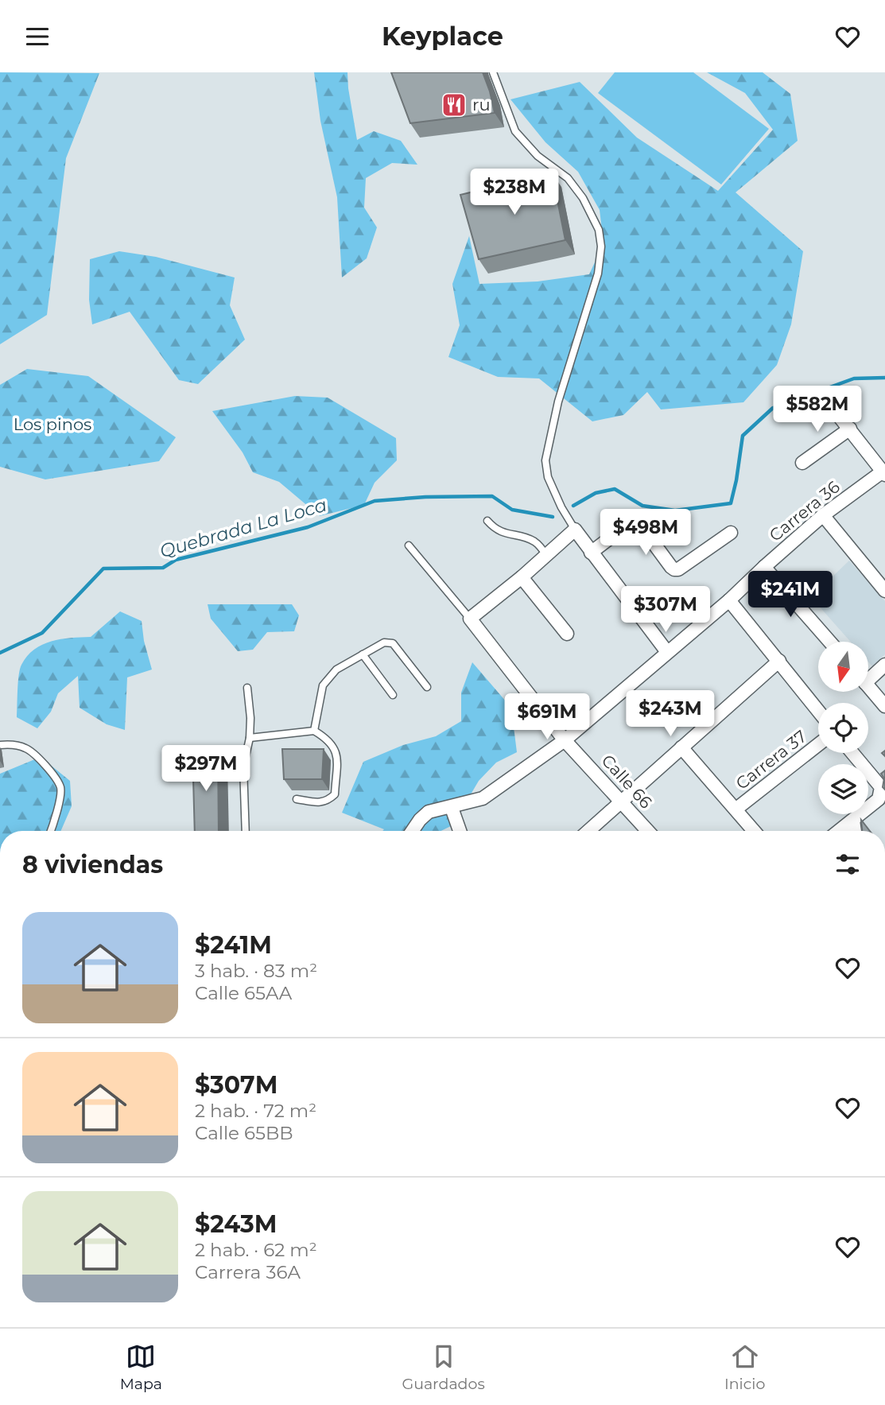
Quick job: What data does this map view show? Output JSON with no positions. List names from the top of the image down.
{
  "streets": {
    "street": ["Carrera 36", "Carrera 37", "Calle 66"]
  },
  "crossings": [
    ["Carrera 36", "Calle 66"]
  ],
  "water": ["Quebrada La Loca"],
  "parks": ["Los pinos"],
  "places": {
    "restaurant": ["ru"]
  },
  "north": "bottom",
  "page": {
    "header": "Keyplace",
    "price": [
      "$238M",
      "$582M",
      "$498M",
      "$241M",
      "$307M",
      "$243M",
      "$691M",
      "$297M"
    ],
    "heading": "8 viviendas",
    "list": [
      {
        "name": "$241M",
        "note": "3 hab. · 83 m² · Calle 65AA"
      },
      {
        "name": "$307M",
        "note": "2 hab. · 72 m² · Calle 65BB"
      },
      {
        "name": "$243M",
        "note": "2 hab. · 62 m² · Carrera 36A"
      }
    ],
    "tabs": ["Mapa", "Guardados", "Inicio"]
  }
}
